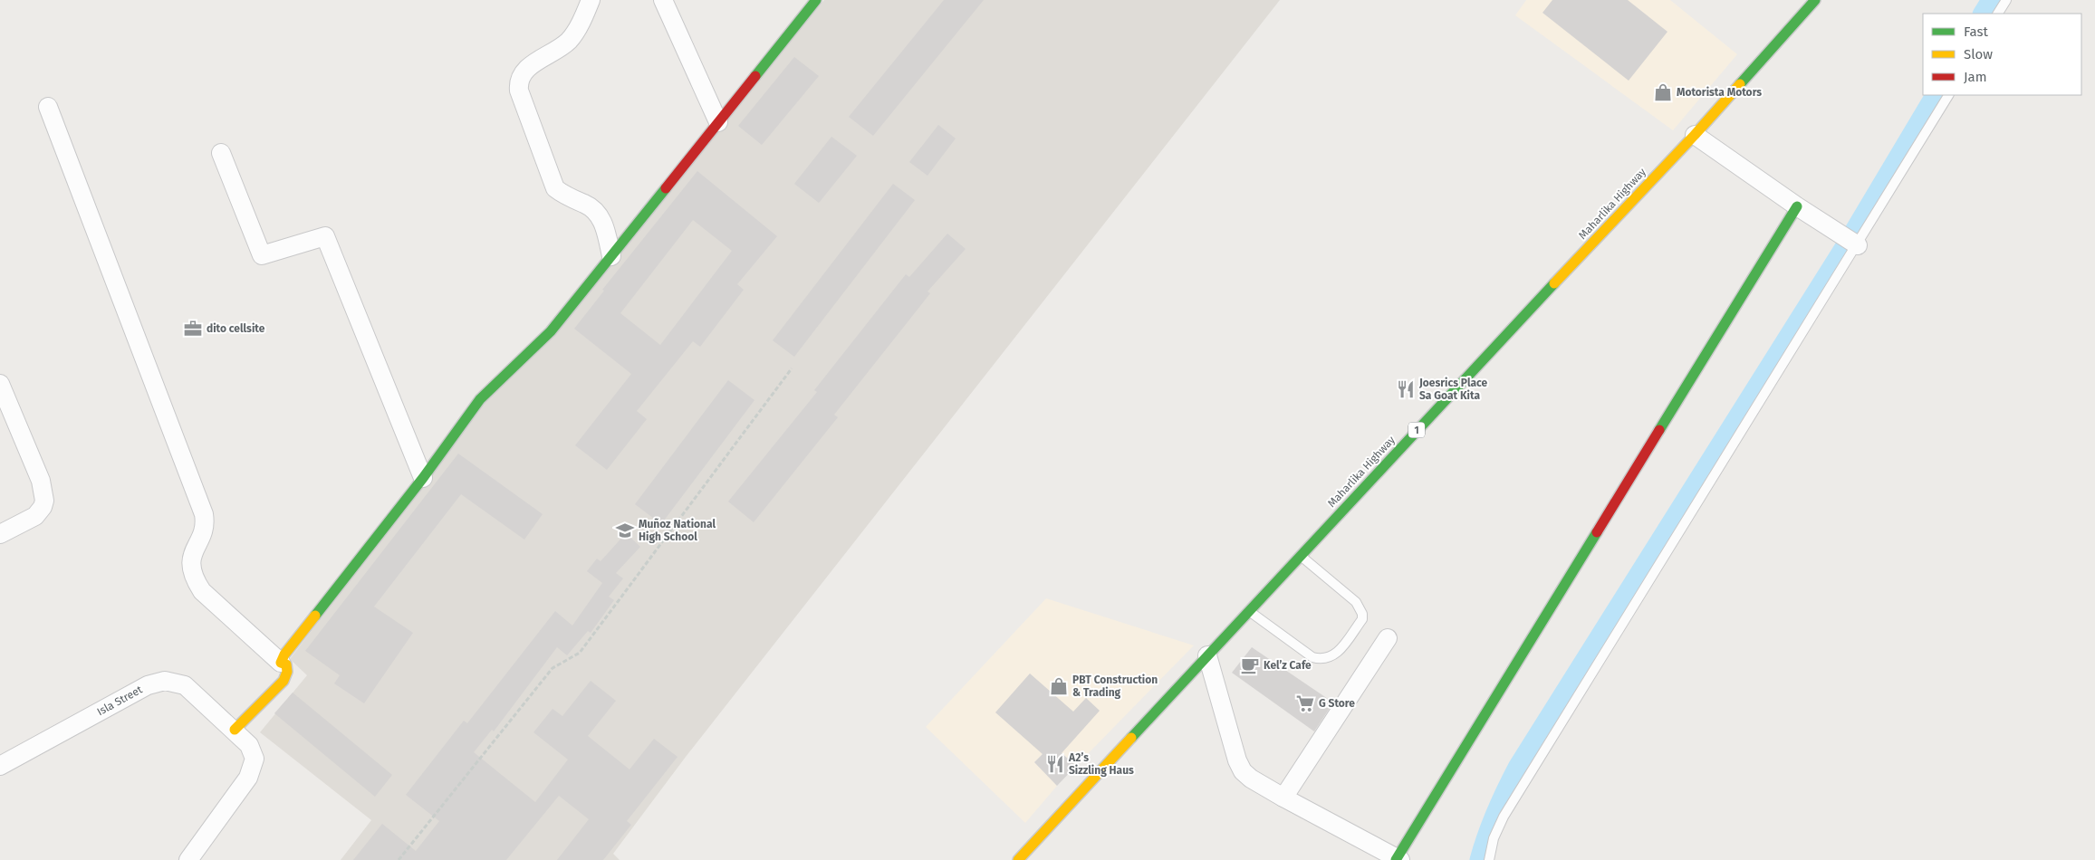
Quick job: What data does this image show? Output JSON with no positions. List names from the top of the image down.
{
  "streets": {
    "main road": ["Maharlika Highway", "1"],
    "street": ["Isla Street"]
  },
  "places": {
    "shop": ["Motorista Motors", "PBT Construction & Trading"],
    "office": ["dito cellsite"],
    "restaurant": ["Joesrics Place Sa Goat Kita", "A2’s Sizzling Haus"],
    "school or university": ["Muñoz National High School"],
    "cafe": ["Kel’z Cafe"],
    "supermarket": ["G Store"]
  },
  "legend": ["Fast", "Slow", "Jam"]
}
